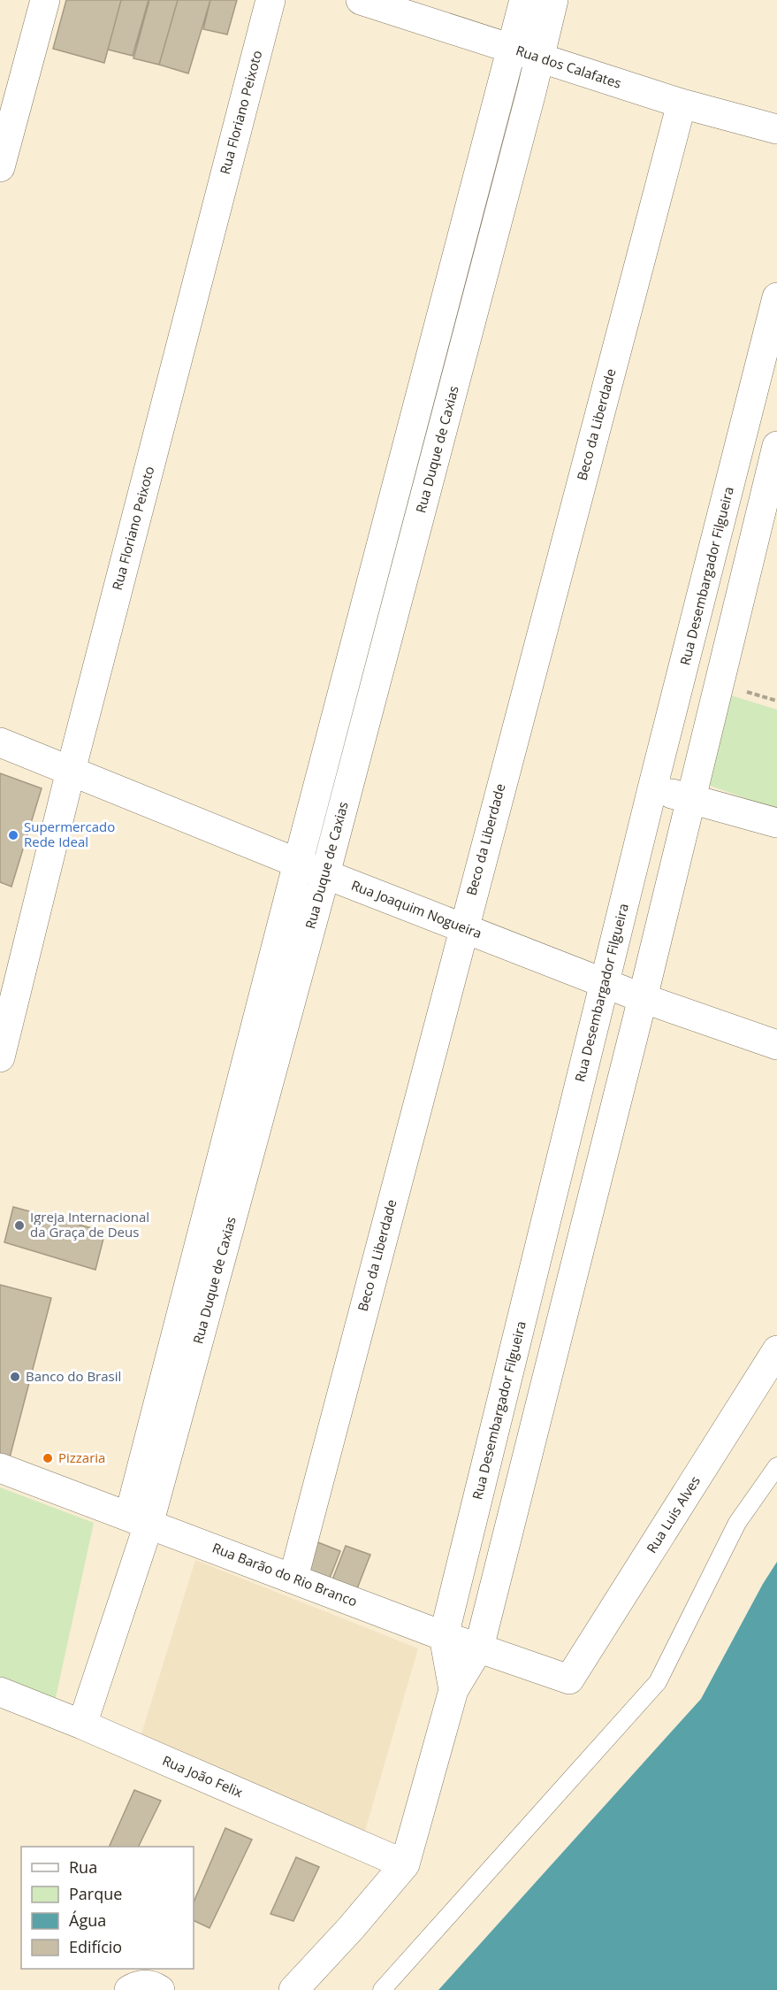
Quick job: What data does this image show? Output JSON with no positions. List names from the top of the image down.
{
  "streets": {
    "street": [
      "Rua dos Calafates",
      "Rua Floriano Peixoto",
      "Beco da Liberdade",
      "Rua Duque de Caxias",
      "Rua Desembargador Filgueira",
      "Rua Joaquim Nogueira",
      "Rua Luis Alves",
      "Rua Barão do Rio Branco",
      "Rua João Felix"
    ]
  },
  "crossings": [
    ["Rua dos Calafates", "Beco da Liberdade"],
    ["Rua dos Calafates", "Rua Duque de Caxias"],
    ["Rua Floriano Peixoto", "Rua Joaquim Nogueira"],
    ["Beco da Liberdade", "Rua Joaquim Nogueira"],
    ["Beco da Liberdade", "Rua Barão do Rio Branco"],
    ["Rua Duque de Caxias", "Rua Joaquim Nogueira"],
    ["Rua Duque de Caxias", "Rua Barão do Rio Branco"],
    ["Rua Duque de Caxias", "Rua João Felix"],
    ["Rua Desembargador Filgueira", "Rua Joaquim Nogueira"],
    ["Rua Desembargador Filgueira", "Rua Barão do Rio Branco"],
    ["Rua Desembargador Filgueira", "Rua João Felix"],
    ["Rua Luis Alves", "Rua Barão do Rio Branco"]
  ],
  "places": [
    "Supermercado Rede Ideal",
    "Igreja Internacional da Graça de Deus",
    "Banco do Brasil",
    "Pizzaria"
  ],
  "legend": [
    "Rua",
    "Parque",
    "Água",
    "Edifício"
  ]
}
